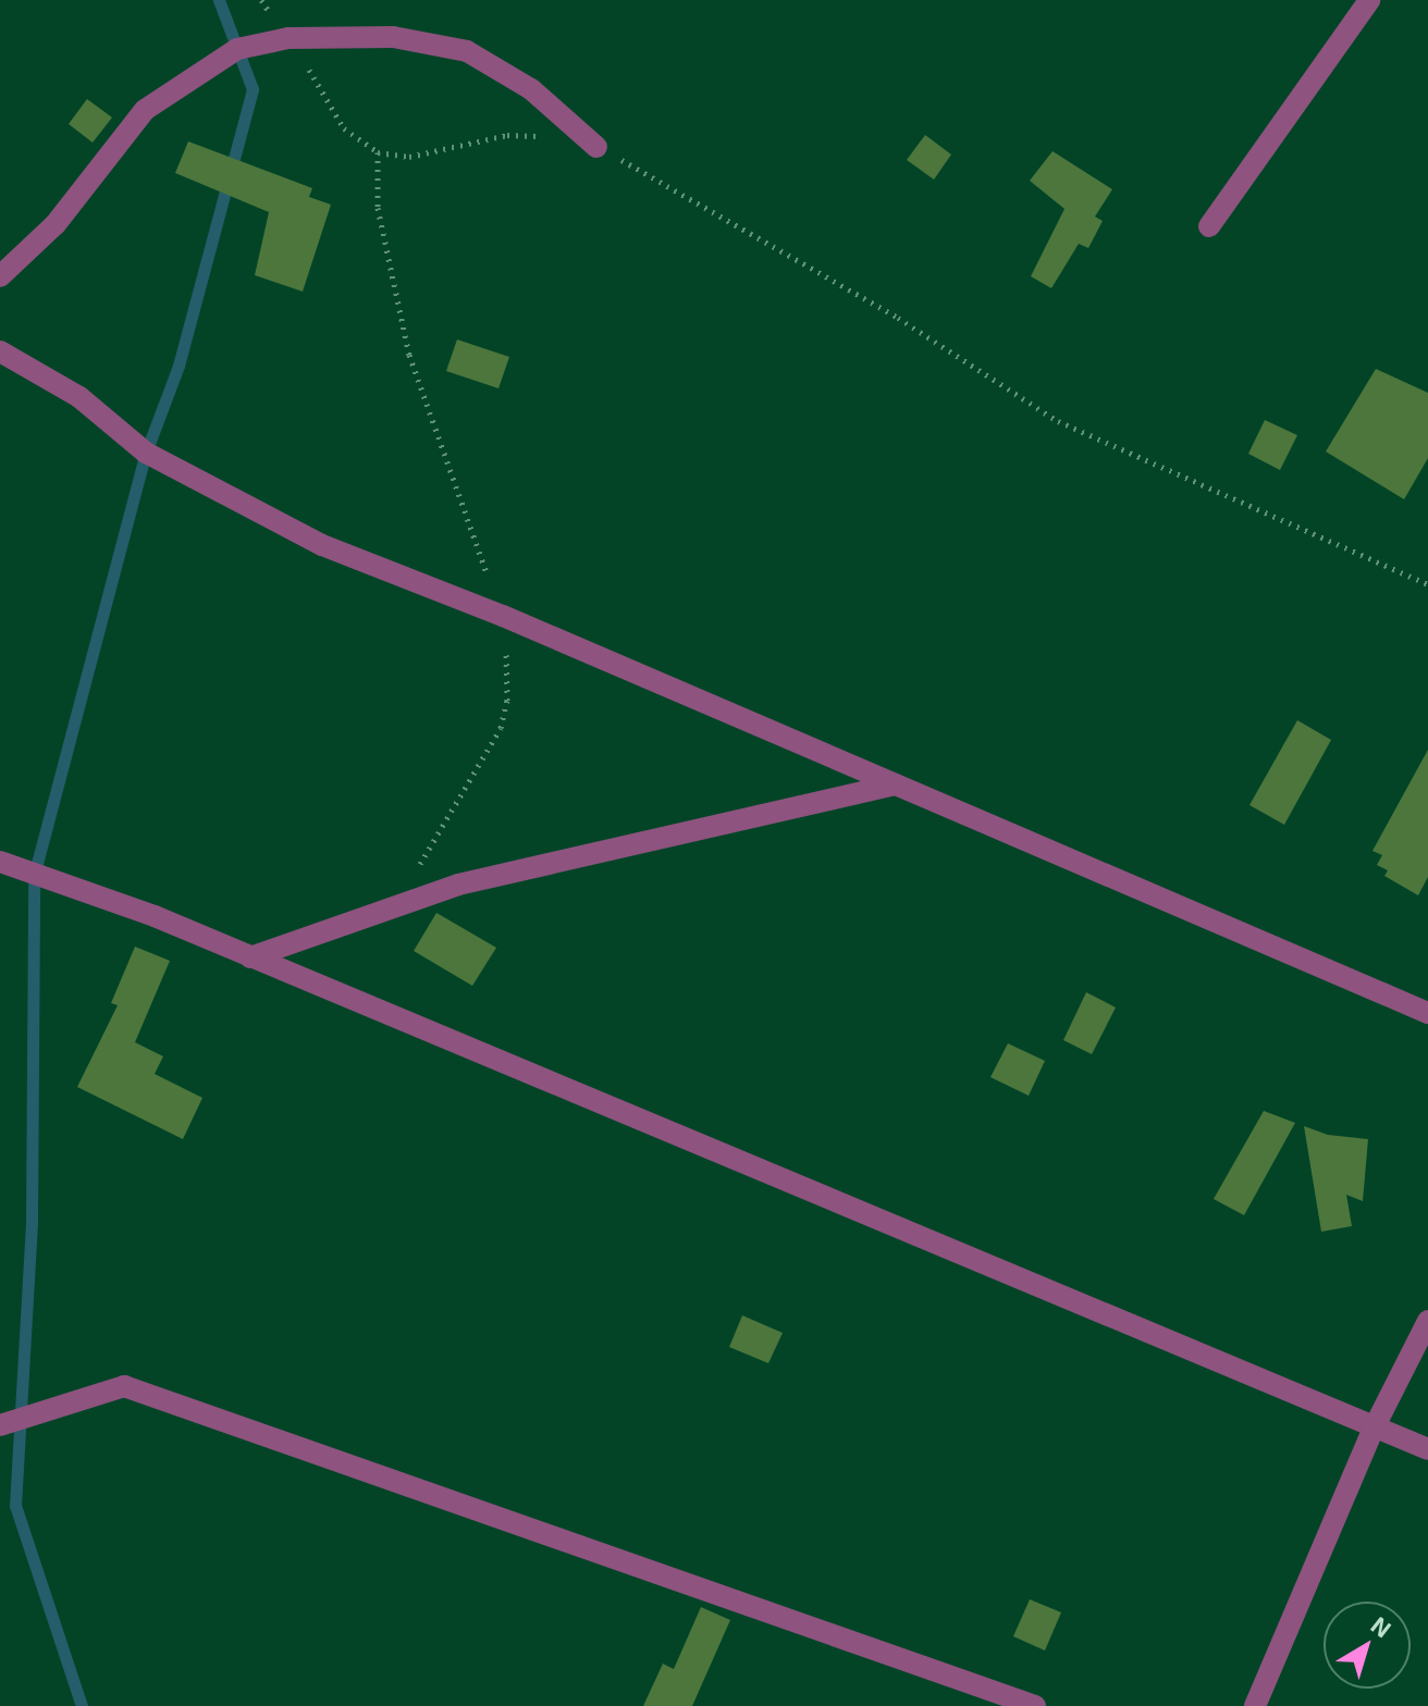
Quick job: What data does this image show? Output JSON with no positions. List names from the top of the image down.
{
  "north": "top right"
}
